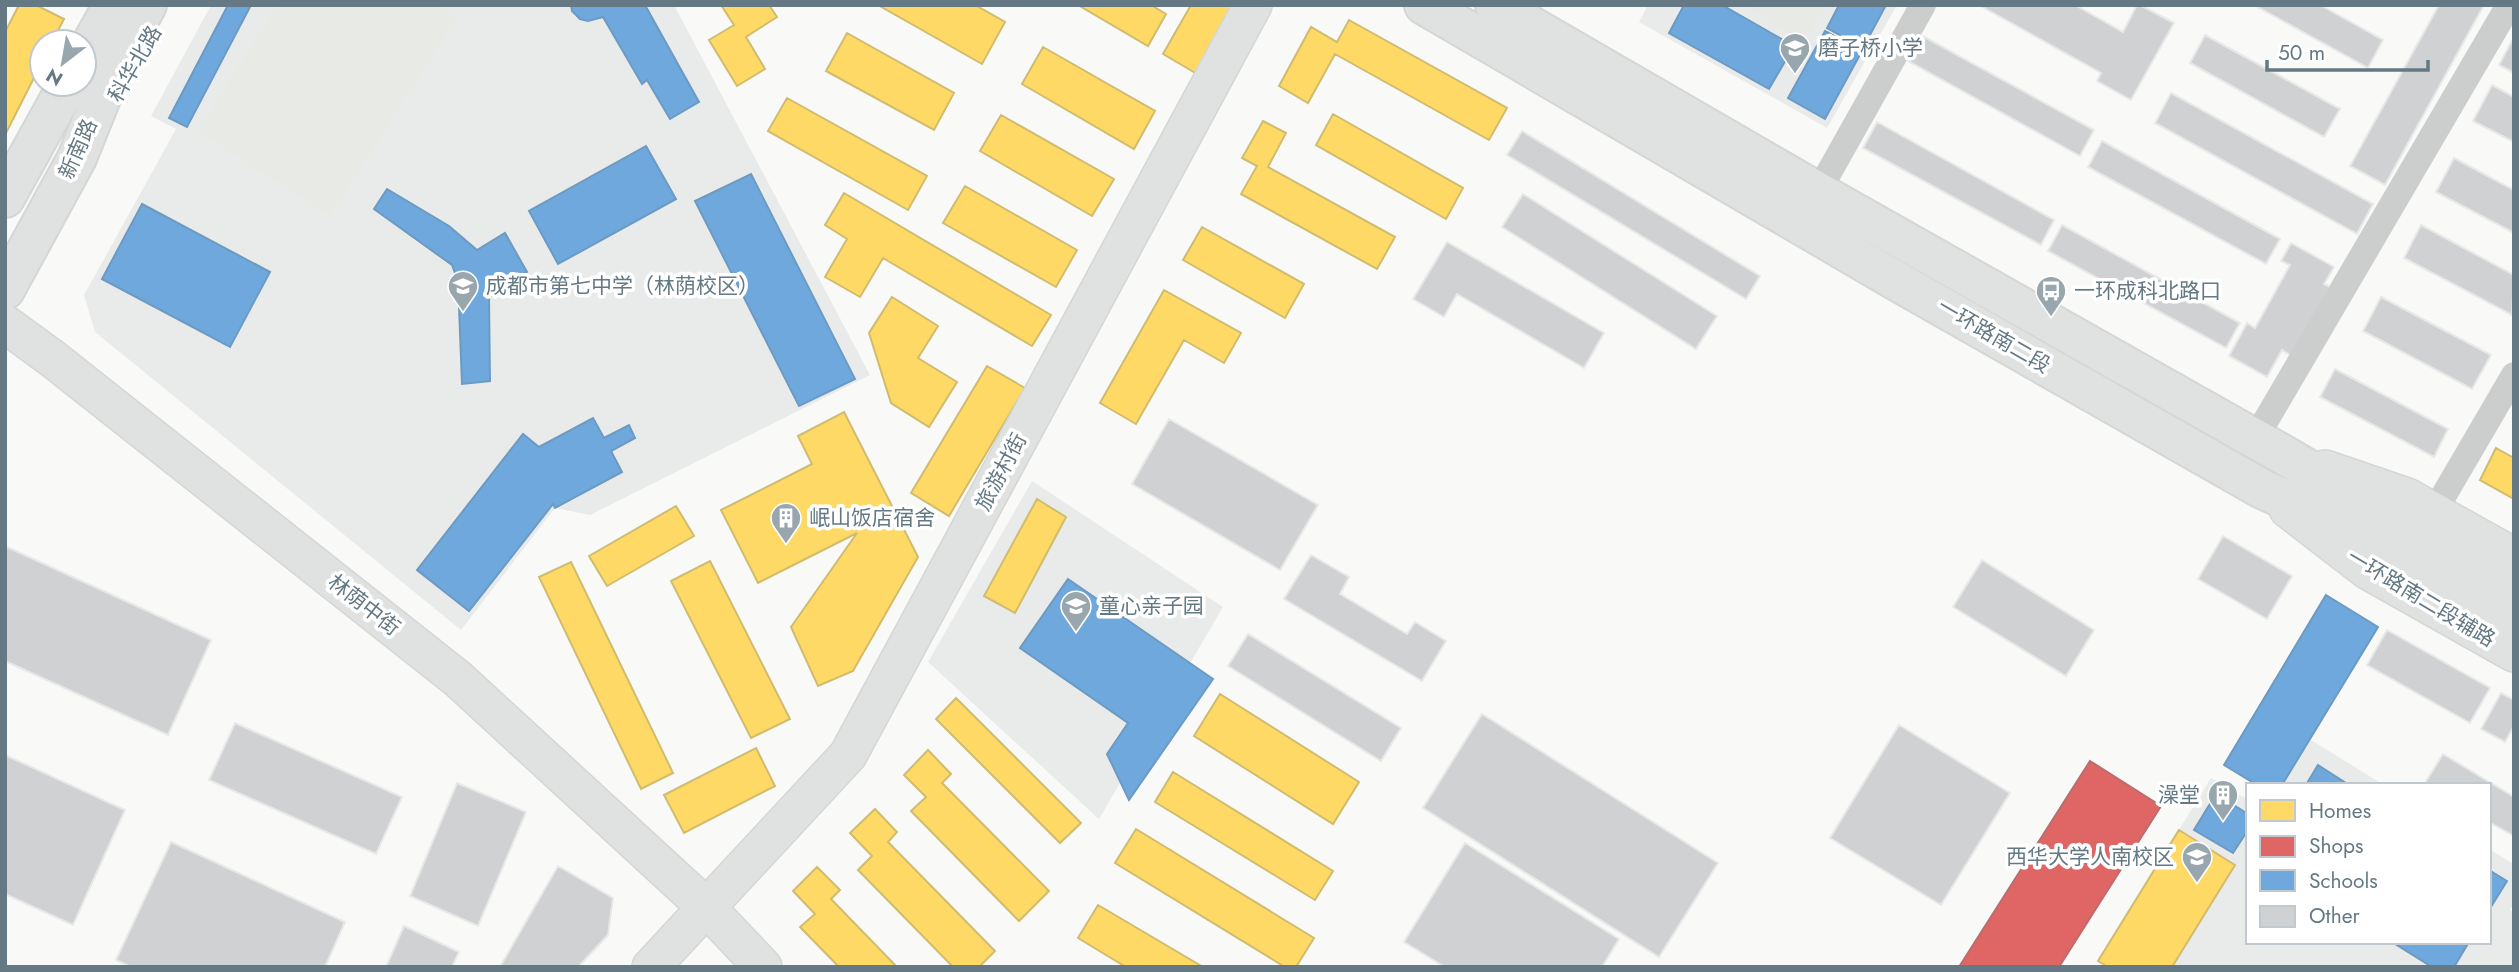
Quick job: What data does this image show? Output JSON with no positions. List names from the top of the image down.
{
  "streets": {
    "main road": ["科华北路", "新南路", "一环路南二段"],
    "street": ["旅游村街", "一环路南二段辅路", "林荫中街"]
  },
  "crossings": [
    ["科华北路", "新南路"],
    ["一环路南二段", "一环路南二段辅路"],
    ["旅游村街", "林荫中街"]
  ],
  "places": {
    "school or university": [
      "磨子桥小学",
      "成都市第七中学（林荫校区）",
      "童心亲子园",
      "西华大学人南校区"
    ],
    "bus stop": ["一环成科北路口"],
    "building": ["岷山饭店宿舍", "澡堂"]
  },
  "legend": [
    "Homes",
    "Shops",
    "Schools",
    "Other"
  ],
  "scale_bar": "50 m",
  "north": "bottom left"
}
